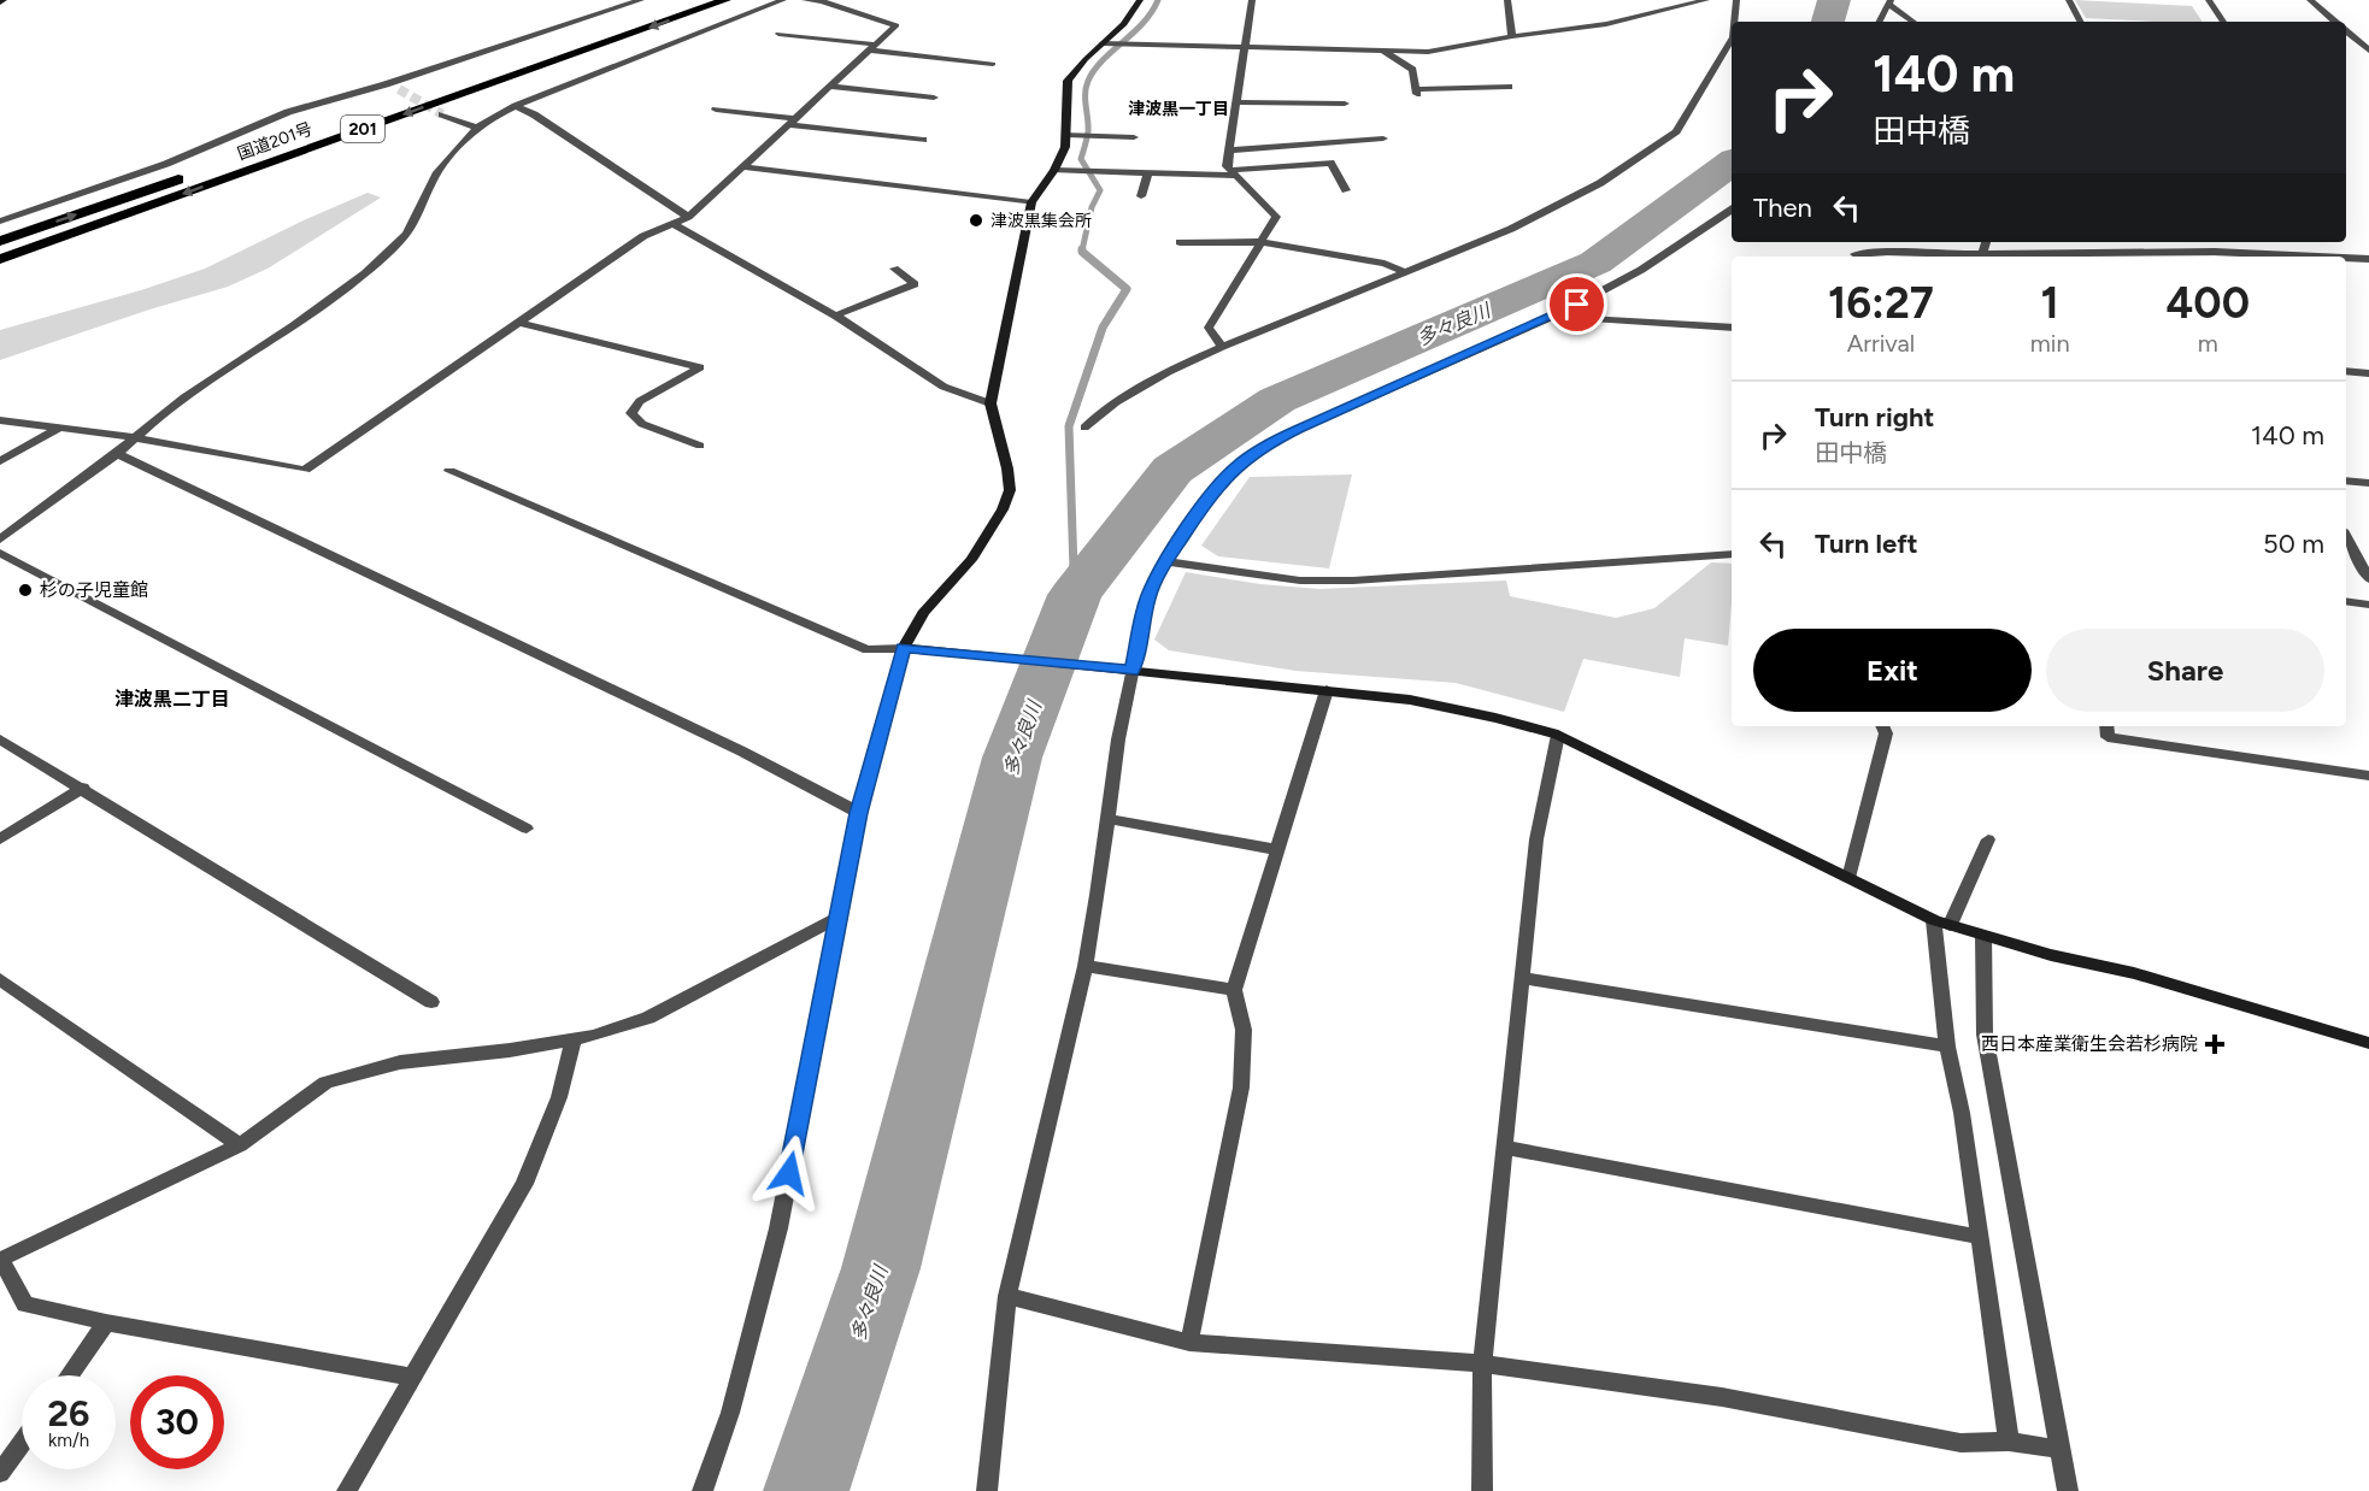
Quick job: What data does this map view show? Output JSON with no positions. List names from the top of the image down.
{
  "streets": {
    "highway": ["201", "国道201号"]
  },
  "districts": ["津波黒一丁目", "津波黒二丁目"],
  "water": ["多々良川"],
  "places": {
    "other": ["津波黒集会所", "杉の子児童館"],
    "health": ["西日本産業衛生会若杉病院"]
  },
  "page": {
    "turn": ["140 m", "田中橋"],
    "then": "Then",
    "eta": [
      "16:27",
      "Arrival",
      "1",
      "min",
      "400",
      "m"
    ],
    "list": [
      {
        "name": "Turn right",
        "note": "田中橋",
        "value": "140 m"
      },
      {
        "name": "Turn left",
        "value": "50 m"
      }
    ],
    "buttons": ["Exit", "Share"],
    "speed": "26 km/h",
    "limit": "30"
  }
}
